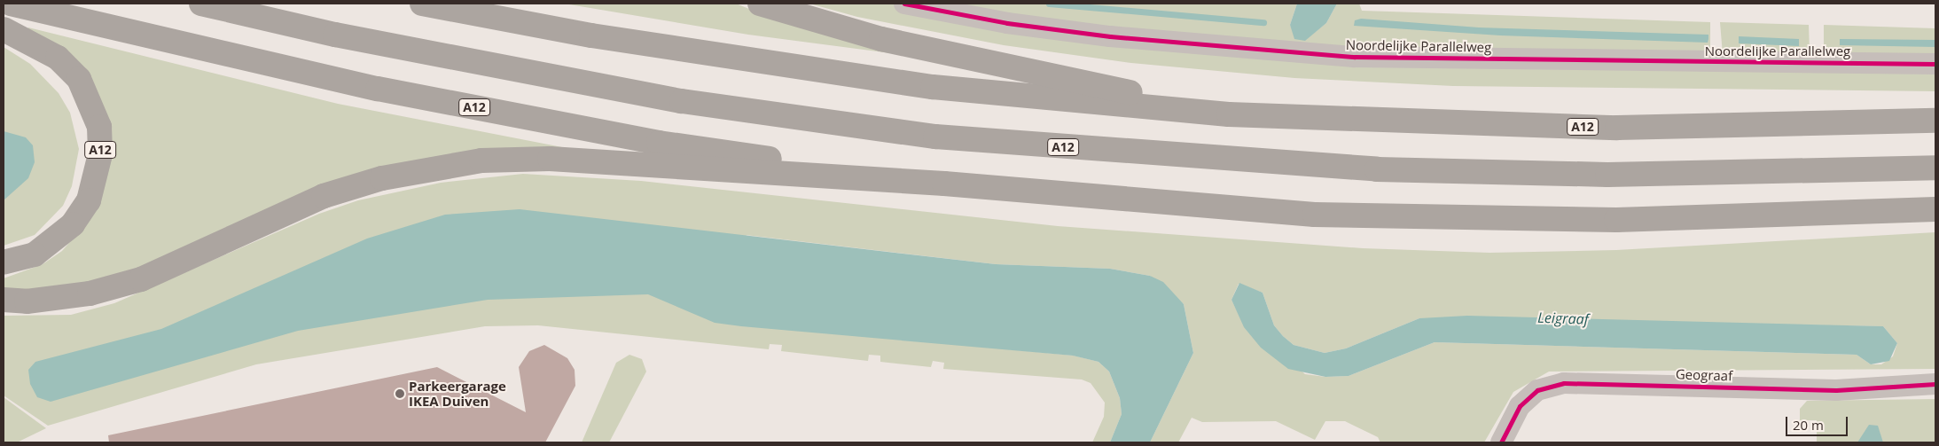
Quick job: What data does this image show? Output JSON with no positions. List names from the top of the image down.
{
  "streets": {
    "highway": ["A12"],
    "street": ["Noordelijke Parallelweg", "Geograaf"]
  },
  "water": ["Leigraaf"],
  "places": ["Parkeergarage IKEA Duiven"],
  "scale_bar": "20 m"
}
